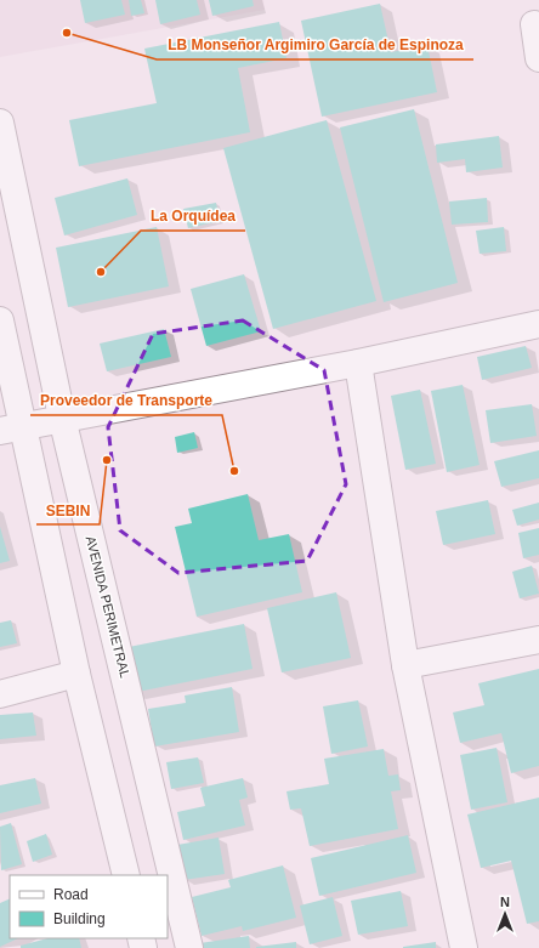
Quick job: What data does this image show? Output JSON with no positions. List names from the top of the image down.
{
  "streets": {
    "street": ["AVENIDA PERIMETRAL"]
  },
  "places": [
    "LB Monseñor Argimiro García de Espinoza",
    "La Orquídea",
    "SEBIN",
    "Proveedor de Transporte"
  ],
  "legend": ["Road", "Building"],
  "north": "top"
}
